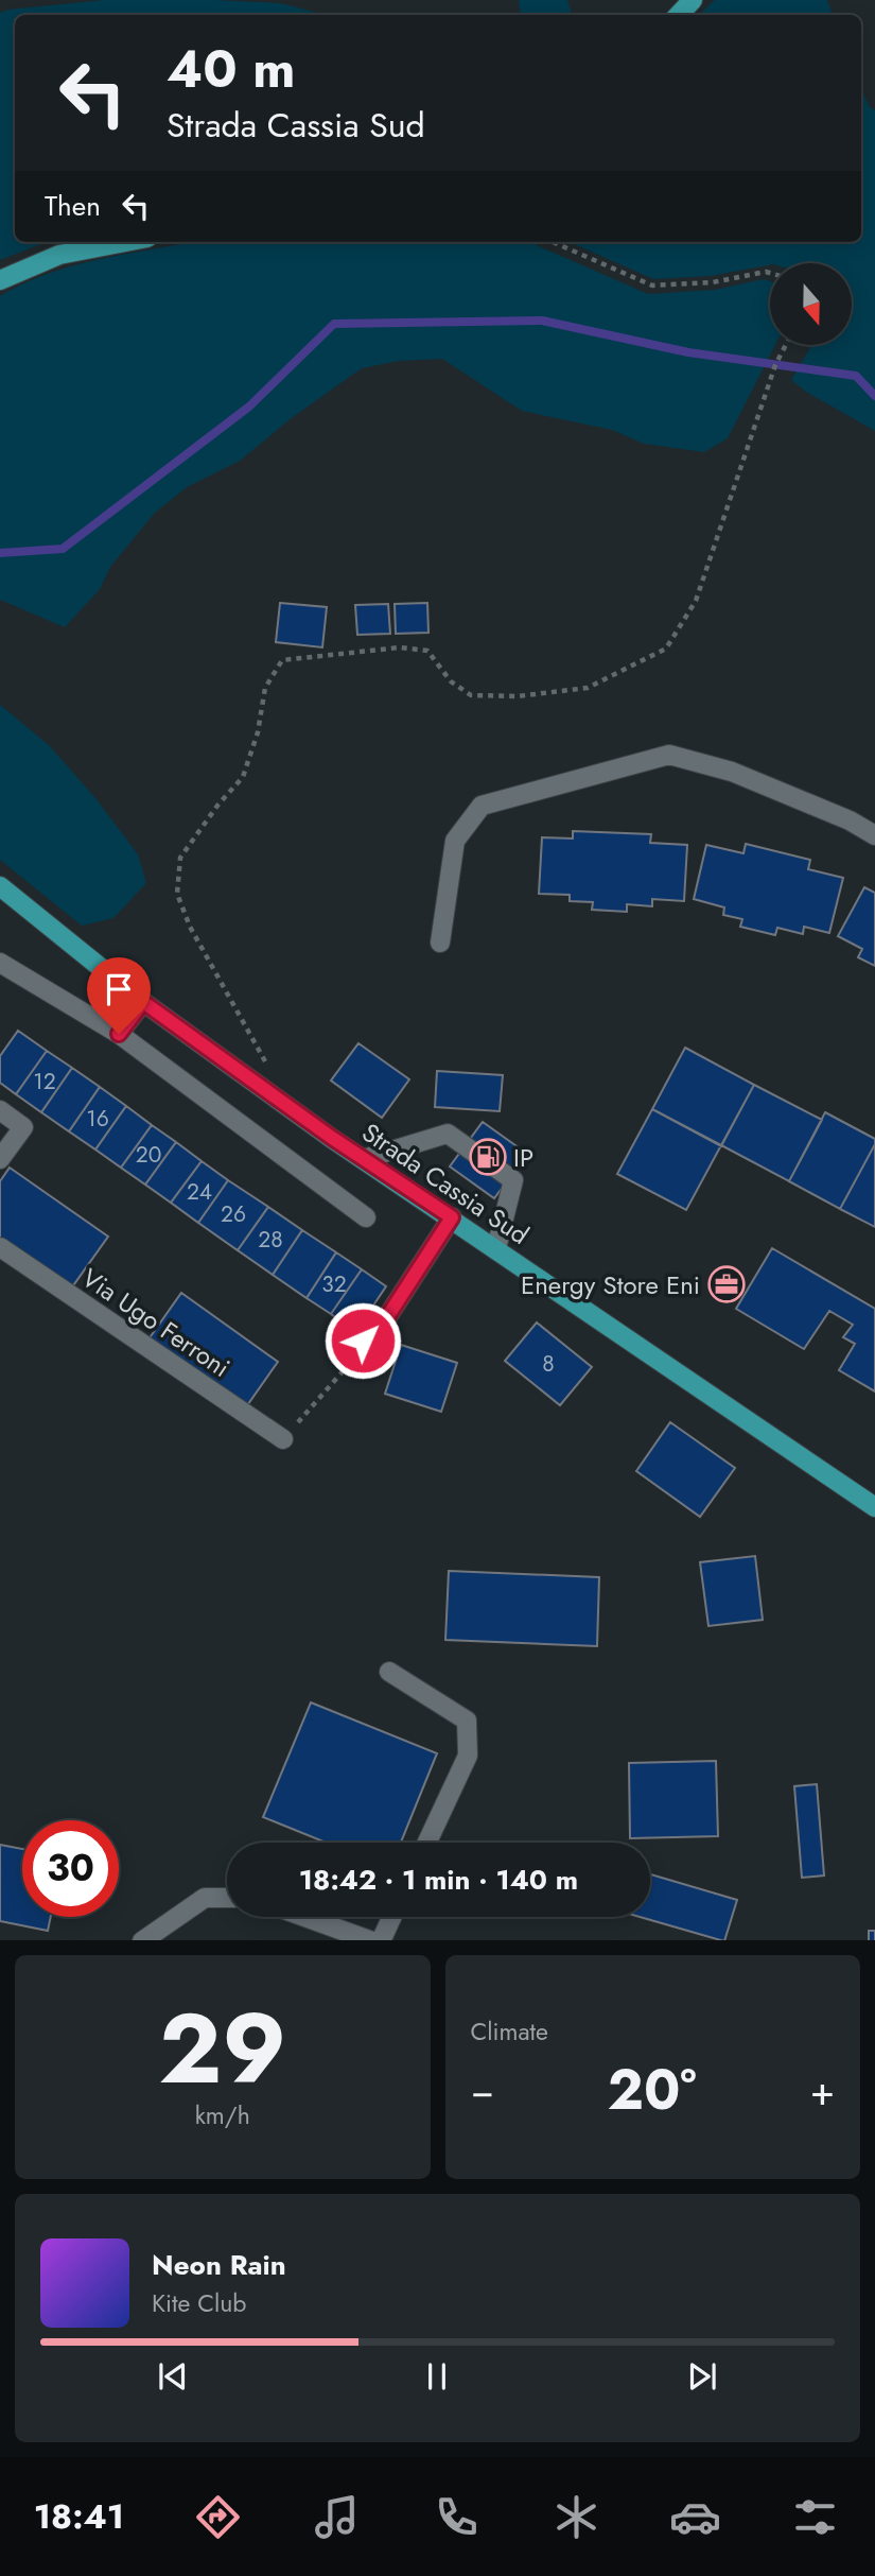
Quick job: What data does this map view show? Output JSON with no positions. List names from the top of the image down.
{
  "streets": {
    "main road": ["Strada Cassia Sud"],
    "street": ["Via Ugo Ferroni"]
  },
  "places": {
    "fuel station": ["IP"],
    "office": ["Energy Store Eni"]
  },
  "house_numbers": [
    "12",
    "16",
    "20",
    "24",
    "26",
    "28",
    "32",
    "8"
  ],
  "north": "bottom",
  "page": {
    "turn": ["40 m", "Strada Cassia Sud"],
    "then": "Then",
    "limit": "30",
    "trip": "18:42 · 1 min · 140 m",
    "tile": [
      ["29", "km/h"],
      "Climate"
    ],
    "heat": ["−", "20°", "+"],
    "song": ["Neon Rain", "Kite Club"],
    "tabs": "18:41"
  }
}
